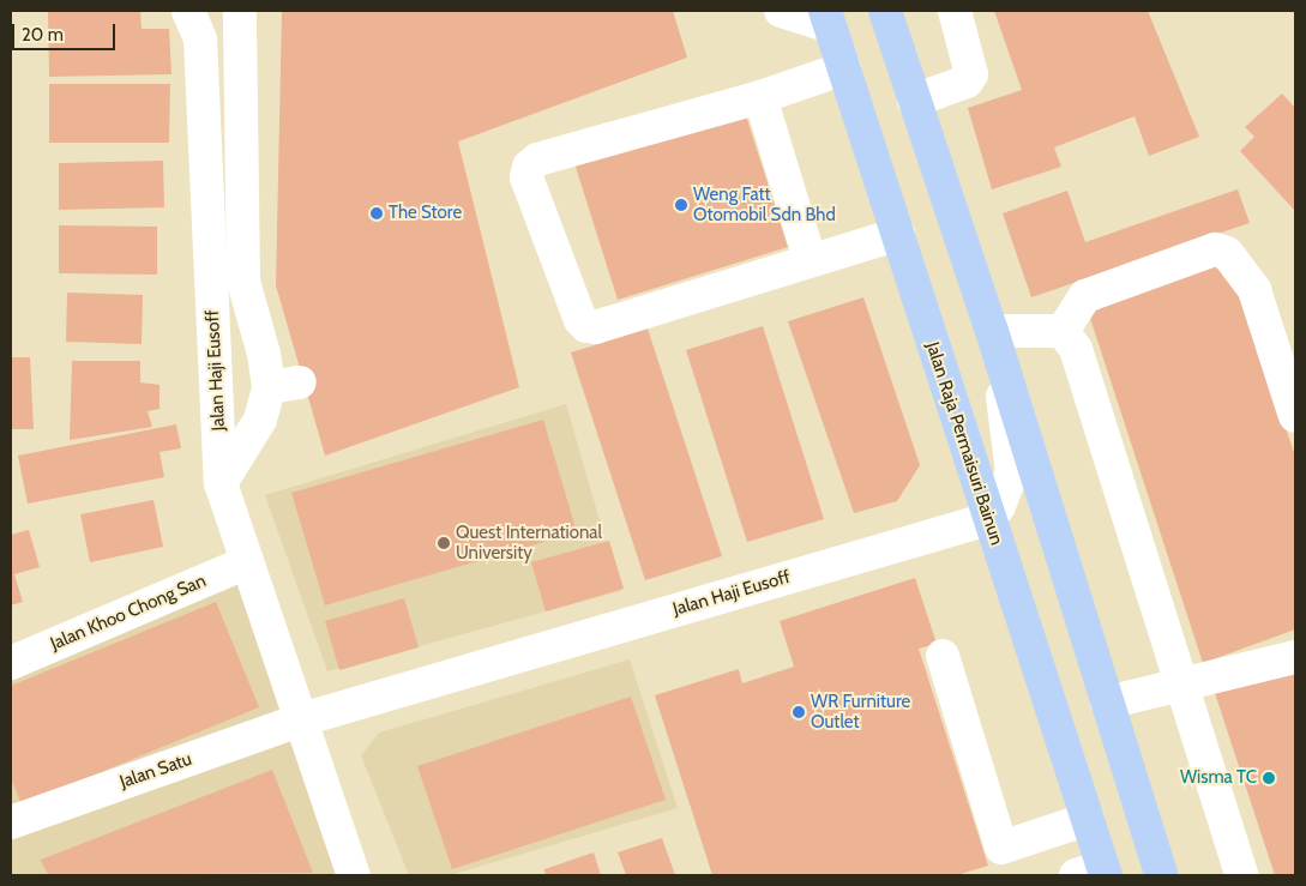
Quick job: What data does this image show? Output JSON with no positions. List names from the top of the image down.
{
  "streets": {
    "main road": ["Jalan Raja Permaisuri Bainun"],
    "street": ["Jalan Haji Eusoff", "Jalan Khoo Chong San", "Jalan Satu"]
  },
  "crossings": [
    ["Jalan Haji Eusoff", "Jalan Raja Permaisuri Bainun"],
    ["Jalan Haji Eusoff", "Jalan Khoo Chong San"],
    ["Jalan Haji Eusoff", "Jalan Satu"]
  ],
  "places": [
    "Weng Fatt Otomobil Sdn Bhd",
    "The Store",
    "Quest International University",
    "WR Furniture Outlet",
    "Wisma TC"
  ],
  "scale_bar": "20 m"
}
